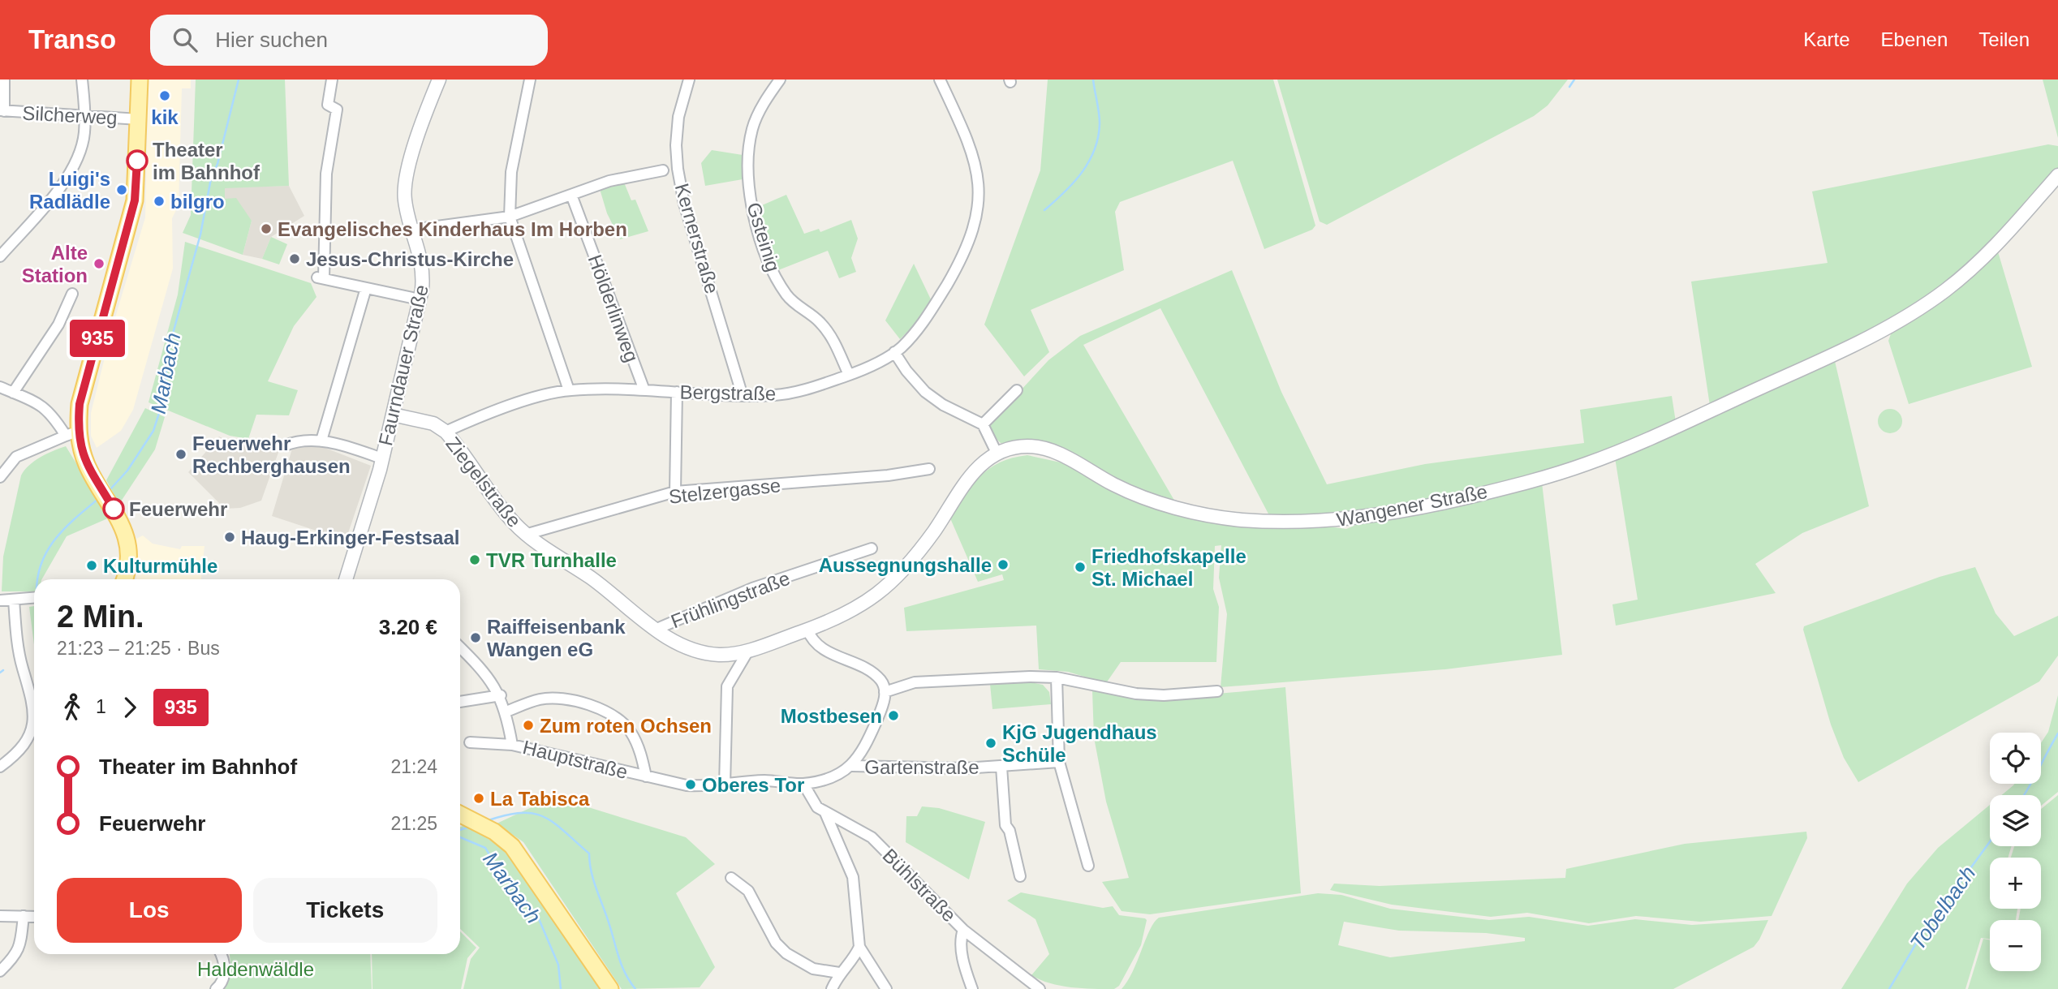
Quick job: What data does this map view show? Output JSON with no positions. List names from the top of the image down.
{
  "streets": {
    "street": [
      "Silcherweg",
      "Gsteinig",
      "Kernerstraße",
      "Hölderlinweg",
      "Faurndauer Straße",
      "Bergstraße",
      "Ziegelstraße",
      "Stelzergasse",
      "Wangener Straße",
      "Frühlingstraße",
      "Hauptstraße",
      "Gartenstraße",
      "Bühlstraße"
    ]
  },
  "crossings": [
    ["Gsteinig", "Bergstraße"],
    ["Kernerstraße", "Bergstraße"],
    ["Hölderlinweg", "Bergstraße"],
    ["Faurndauer Straße", "Ziegelstraße"],
    ["Bergstraße", "Ziegelstraße"],
    ["Ziegelstraße", "Stelzergasse"],
    ["Ziegelstraße", "Wangener Straße"],
    ["Ziegelstraße", "Frühlingstraße"],
    ["Ziegelstraße", "Hauptstraße"],
    ["Ziegelstraße", "Gartenstraße"],
    ["Ziegelstraße", "Bühlstraße"],
    ["Wangener Straße", "Hauptstraße"],
    ["Wangener Straße", "Gartenstraße"],
    ["Wangener Straße", "Bühlstraße"],
    ["Hauptstraße", "Gartenstraße"],
    ["Hauptstraße", "Bühlstraße"],
    ["Gartenstraße", "Bühlstraße"]
  ],
  "water": ["Marbach", "Tobelbach"],
  "parks": ["Haldenwäldle"],
  "places": [
    "kik",
    "Theater im Bahnhof",
    "Luigi's Radlädle",
    "bilgro",
    "Evangelisches Kinderhaus Im Horben",
    "Jesus-Christus-Kirche",
    "Alte Station",
    "Feuerwehr Rechberghausen",
    "Feuerwehr",
    "Haug-Erkinger-Festsaal",
    "TVR Turnhalle",
    "Aussegnungshalle",
    "Kulturmühle",
    "Friedhofskapelle St. Michael",
    "Raiffeisenbank Wangen eG",
    "Mostbesen",
    "Zum roten Ochsen",
    "KjG Jugendhaus Schüle",
    "Oberes Tor",
    "La Tabisca"
  ],
  "lines": ["bus line 935"],
  "page": {
    "header": "Transo",
    "search": "Hier suchen",
    "nav": ["Karte", "Ebenen", "Teilen"],
    "on_map": "935",
    "heading": ["2 Min.", "21:23 – 21:25 · Bus", "3.20 €"],
    "legs": ["1", "935"],
    "map_buttons": ["+", "−"],
    "list": [
      {
        "name": "Theater im Bahnhof",
        "value": "21:24"
      },
      {
        "name": "Feuerwehr",
        "value": "21:25"
      }
    ],
    "buttons": ["Los", "Tickets"]
  }
}
